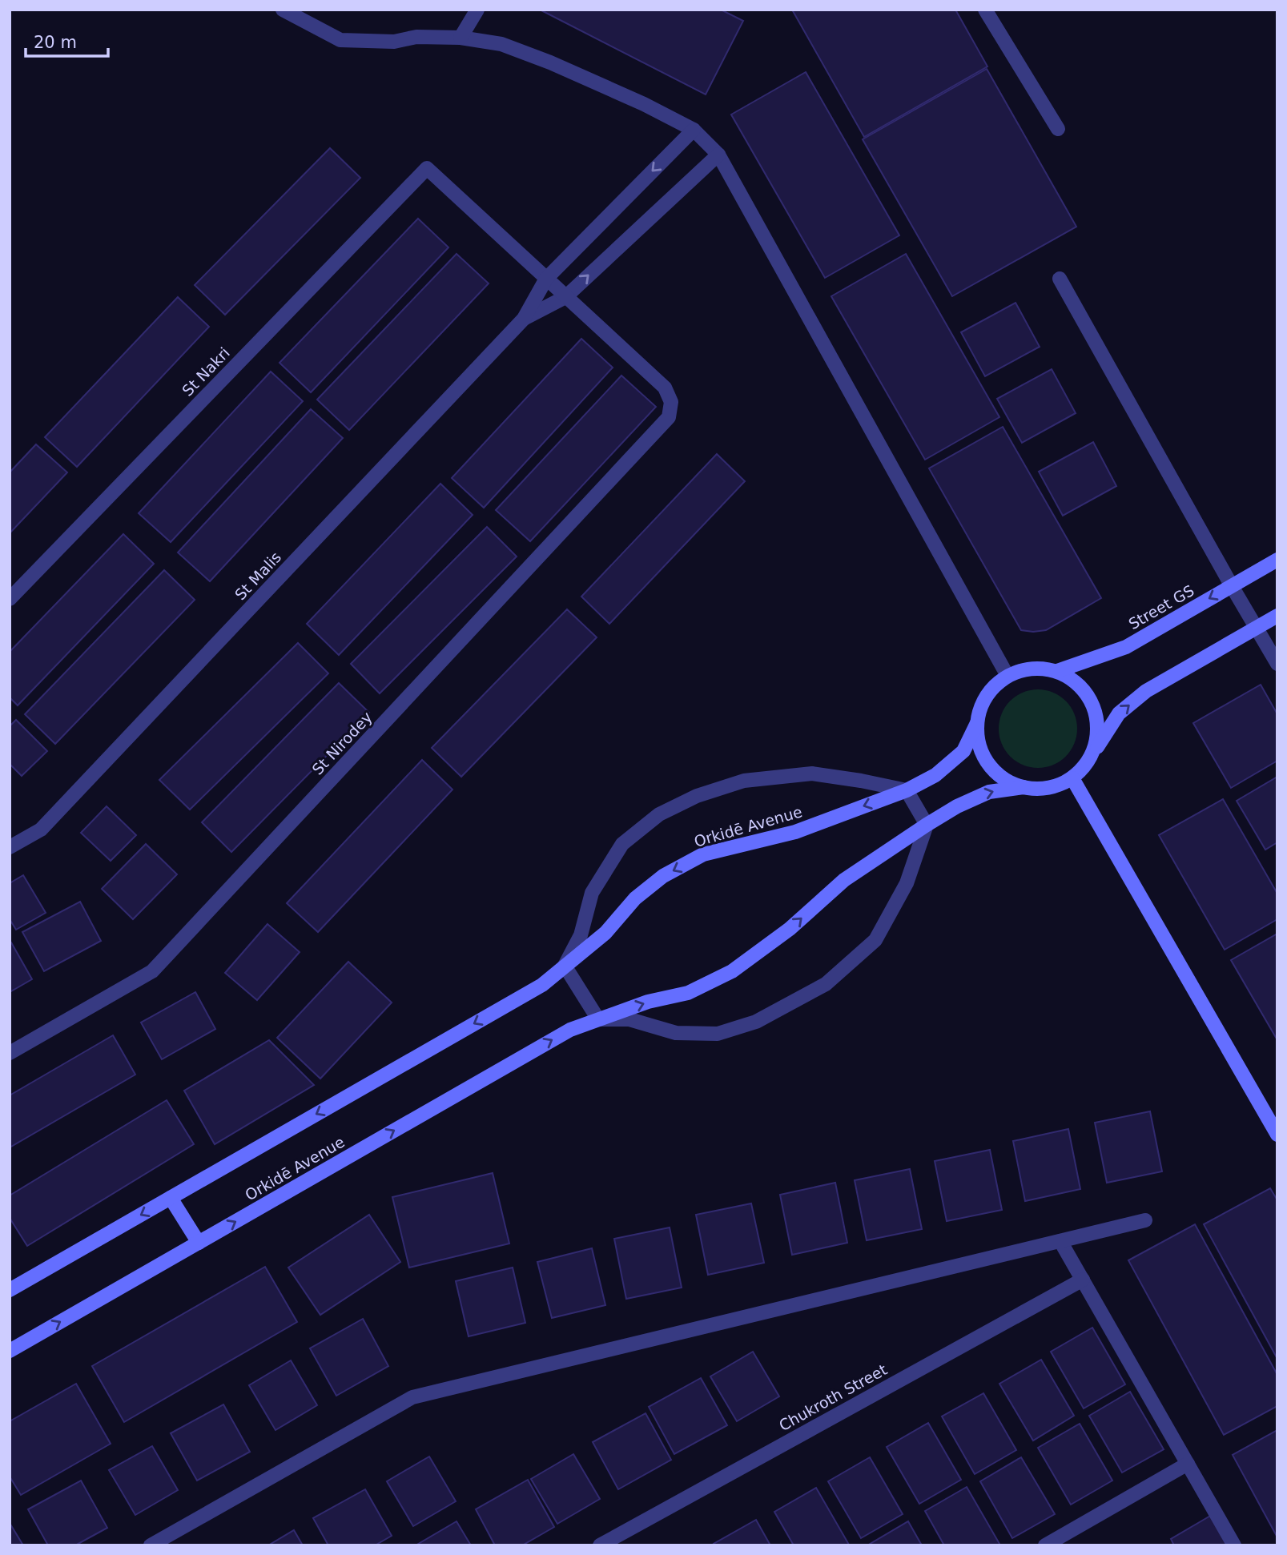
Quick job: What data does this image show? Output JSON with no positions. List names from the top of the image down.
{
  "streets": {
    "street": [
      "St Nakri",
      "St Malis",
      "Street GS",
      "St Nirodey",
      "Orkidē Avenue",
      "Chukroth Street"
    ]
  },
  "crossings": [
    ["Street GS", "Orkidē Avenue"]
  ],
  "scale_bar": "20 m"
}
